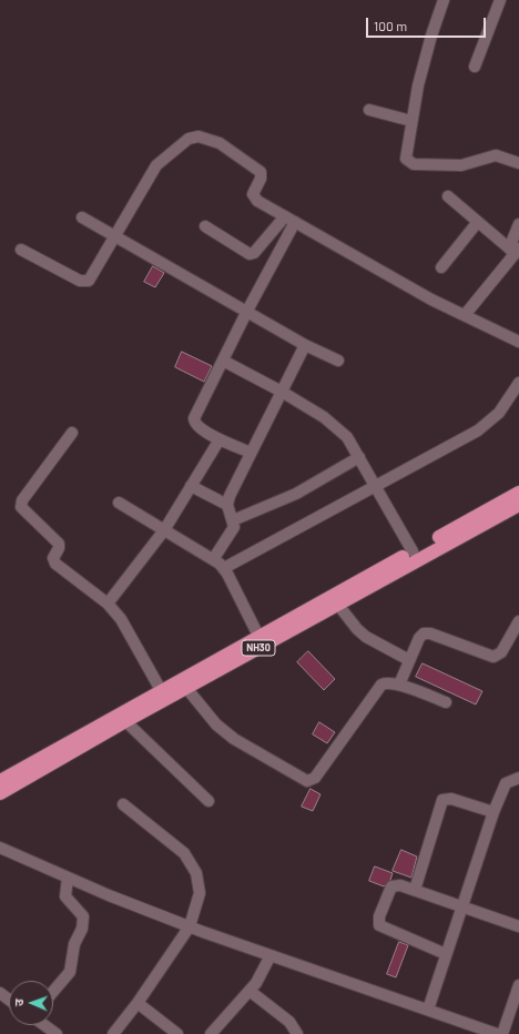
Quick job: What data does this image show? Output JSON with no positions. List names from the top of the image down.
{
  "streets": {
    "highway": ["NH30"]
  },
  "scale_bar": "100 m",
  "north": "left"
}
